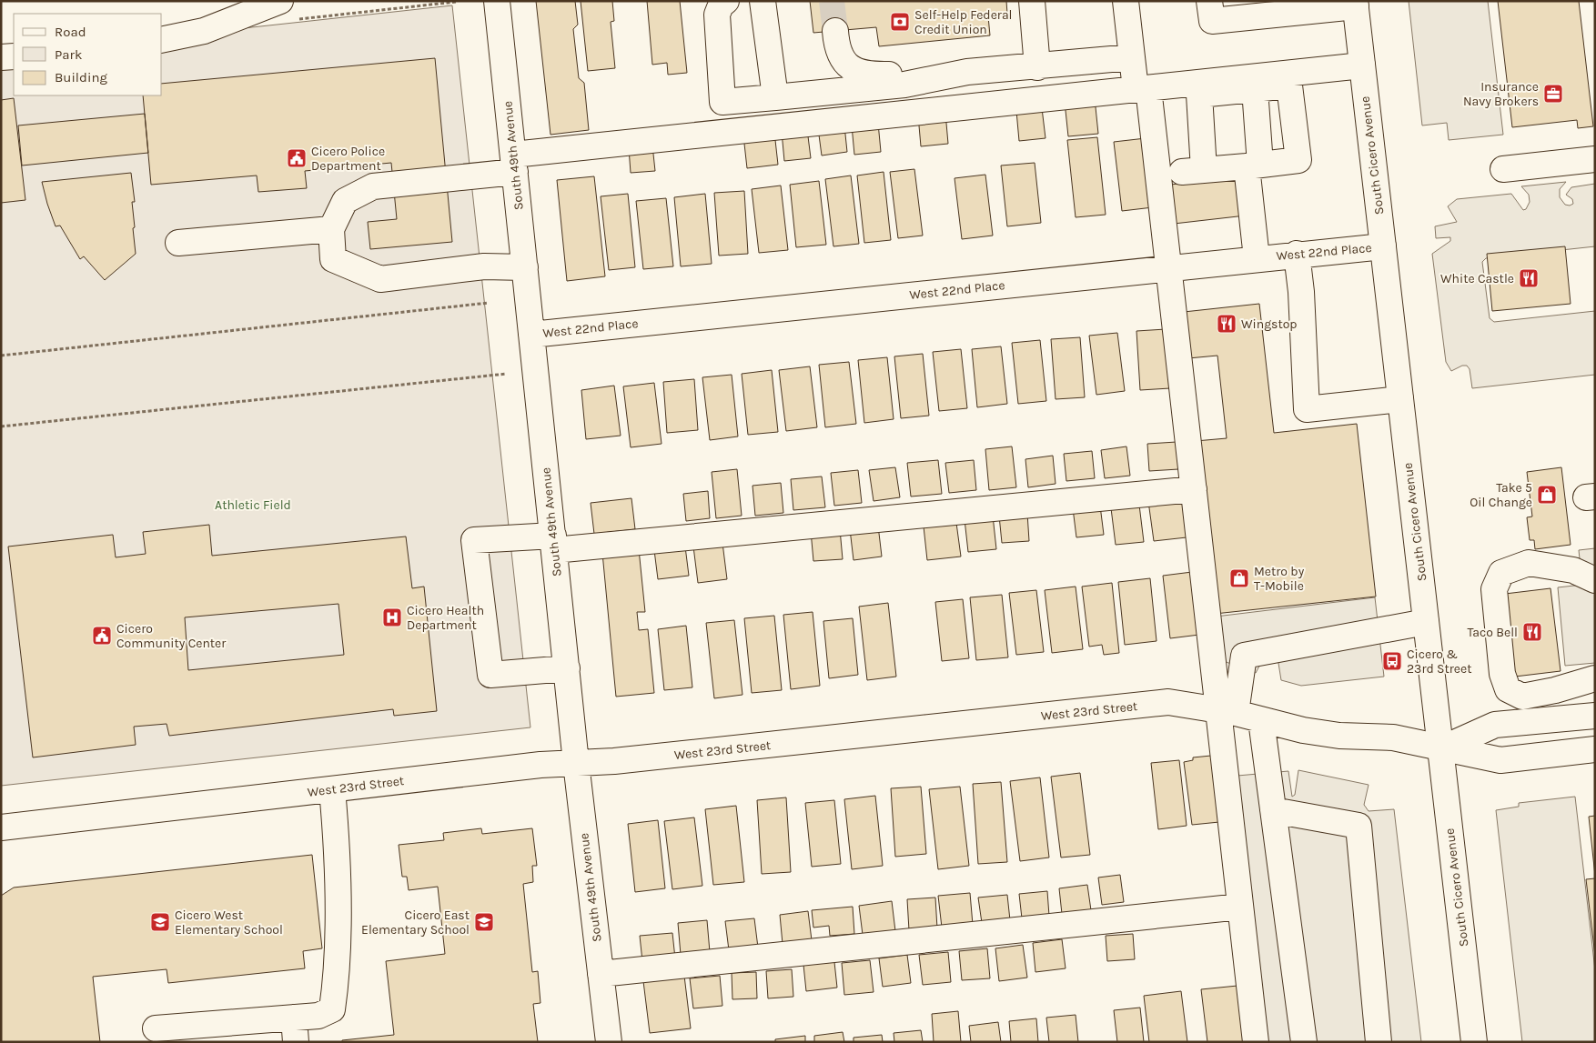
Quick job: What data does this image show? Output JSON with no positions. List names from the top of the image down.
{
  "streets": {
    "street": [
      "South 49th Avenue",
      "South Cicero Avenue",
      "West 22nd Place",
      "West 23rd Street"
    ]
  },
  "crossings": [
    ["South 49th Avenue", "West 22nd Place"],
    ["South 49th Avenue", "West 23rd Street"],
    ["South Cicero Avenue", "West 22nd Place"],
    ["South Cicero Avenue", "West 23rd Street"]
  ],
  "parks": ["Athletic Field"],
  "places": {
    "bank": ["Self-Help Federal Credit Union"],
    "office": ["Insurance Navy Brokers"],
    "public building": ["Cicero Police Department", "Cicero Community Center"],
    "restaurant": ["White Castle", "Wingstop", "Taco Bell"],
    "shop": ["Take 5 Oil Change", "Metro by T-Mobile"],
    "hospital": ["Cicero Health Department"],
    "bus stop": ["Cicero & 23rd Street"],
    "school or university": ["Cicero West Elementary School", "Cicero East Elementary School"]
  },
  "legend": ["Road", "Park", "Building"]
}
